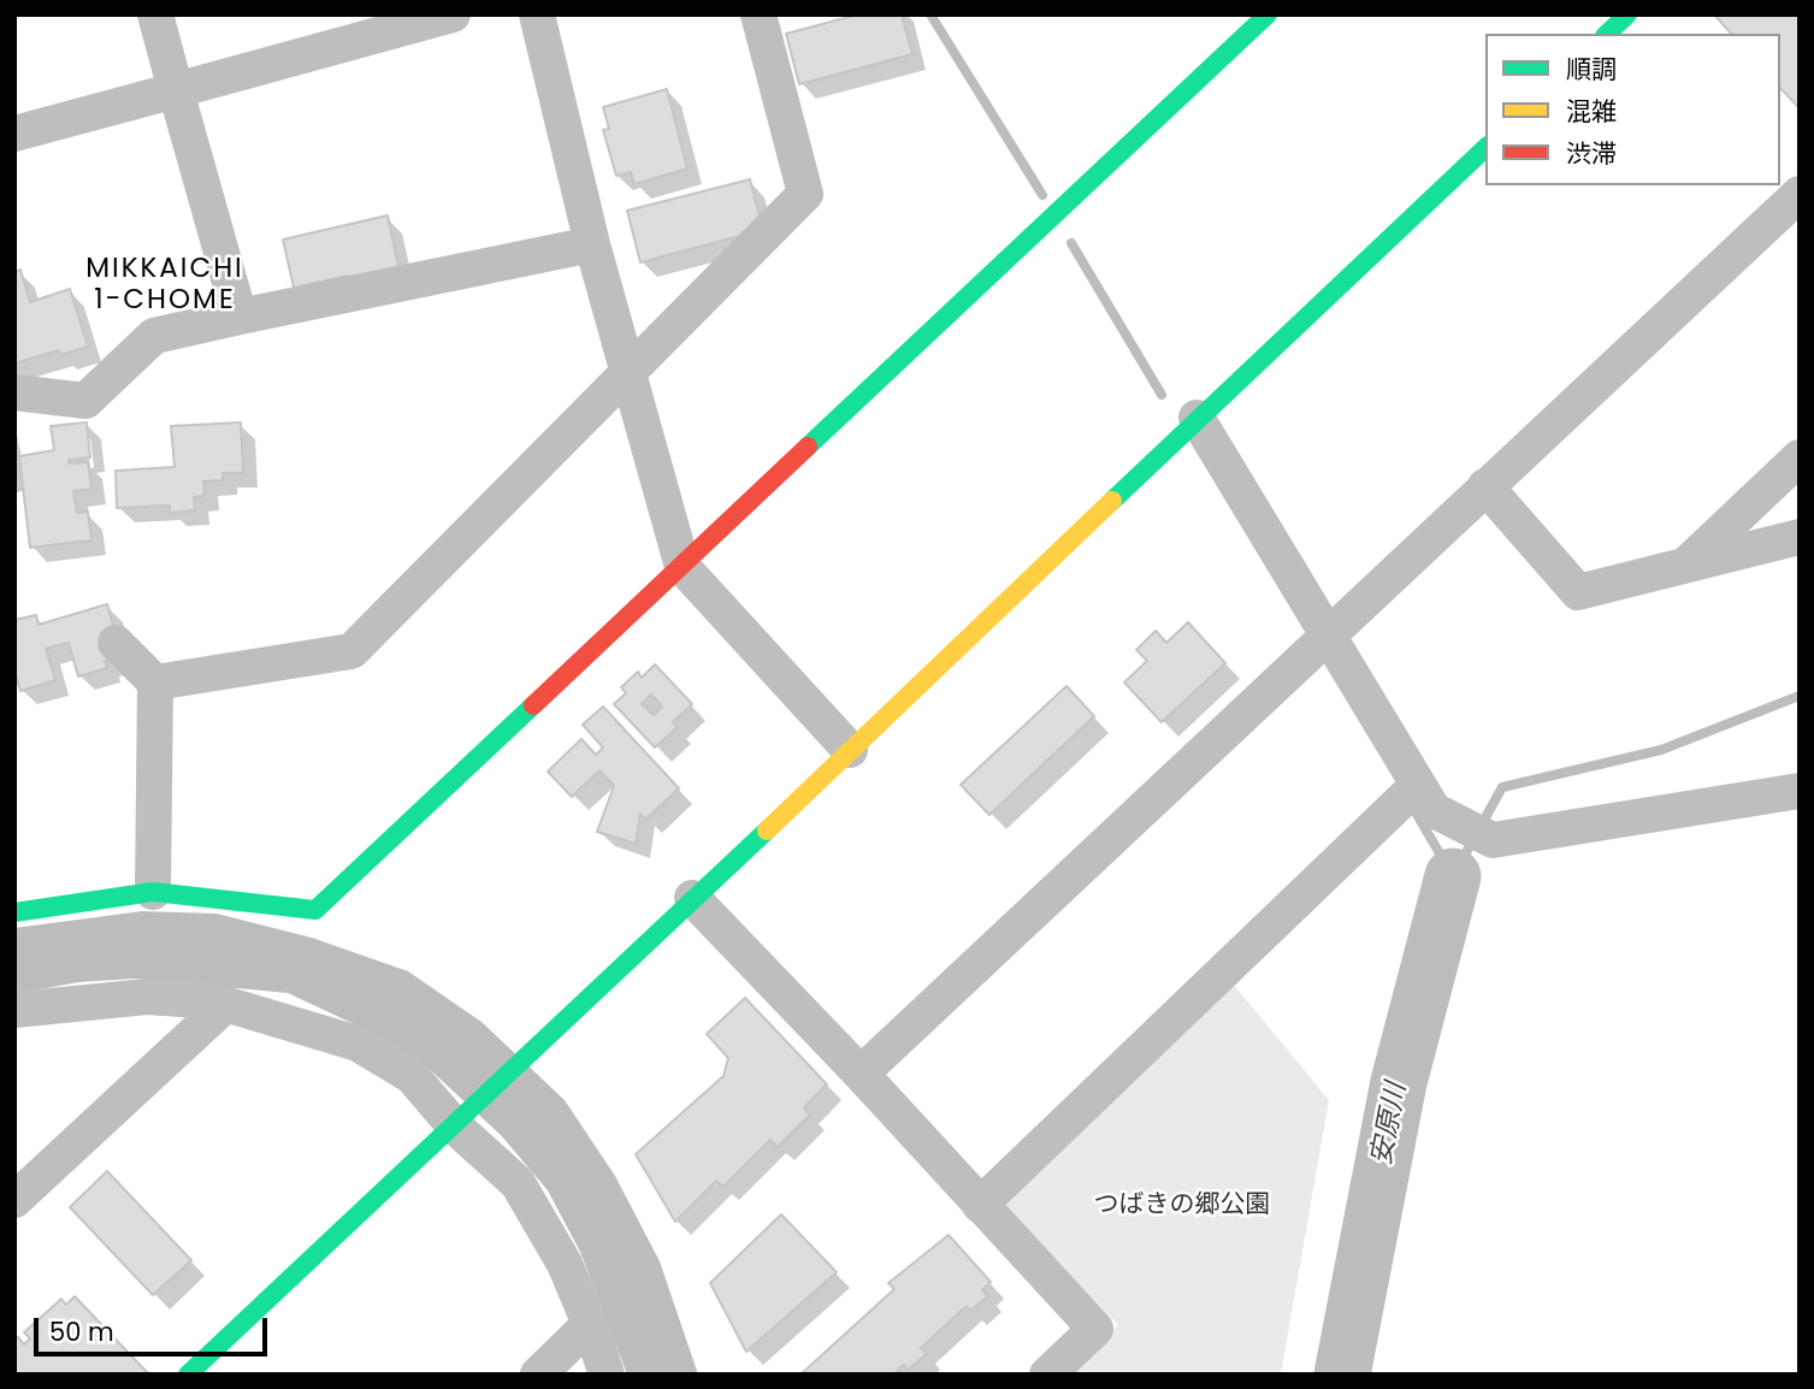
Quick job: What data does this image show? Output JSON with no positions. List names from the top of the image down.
{
  "districts": ["MIKKAICHI 1-CHOME"],
  "water": ["安原川"],
  "parks": ["つばきの郷公園"],
  "legend": ["順調", "混雑", "渋滞"],
  "scale_bar": "50 m"
}
